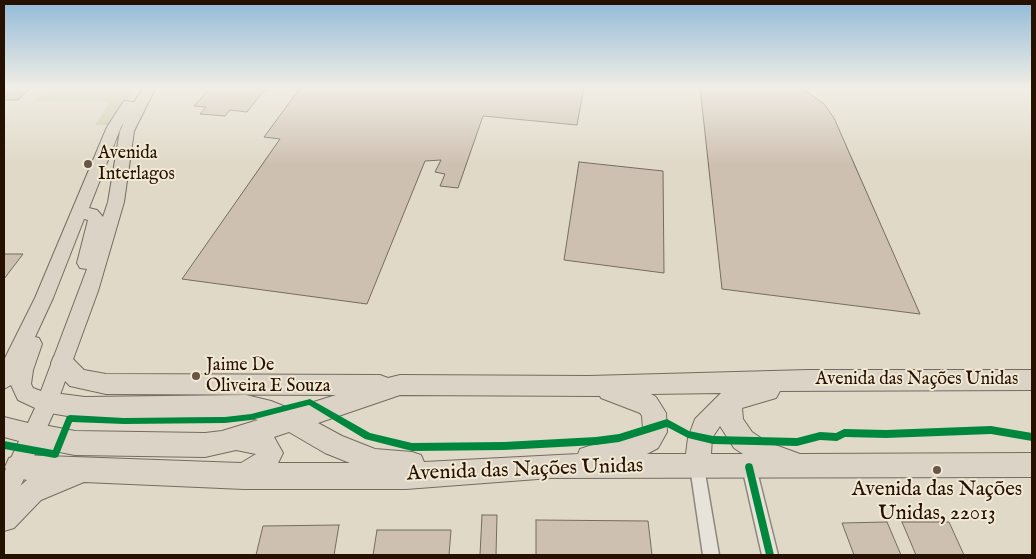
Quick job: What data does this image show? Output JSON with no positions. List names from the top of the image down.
{
  "streets": {
    "highway": ["Avenida das Nações Unidas"]
  },
  "places": ["Avenida Interlagos", "Jaime De Oliveira E Souza", "Avenida das Nações Unidas, 22013"]
}
